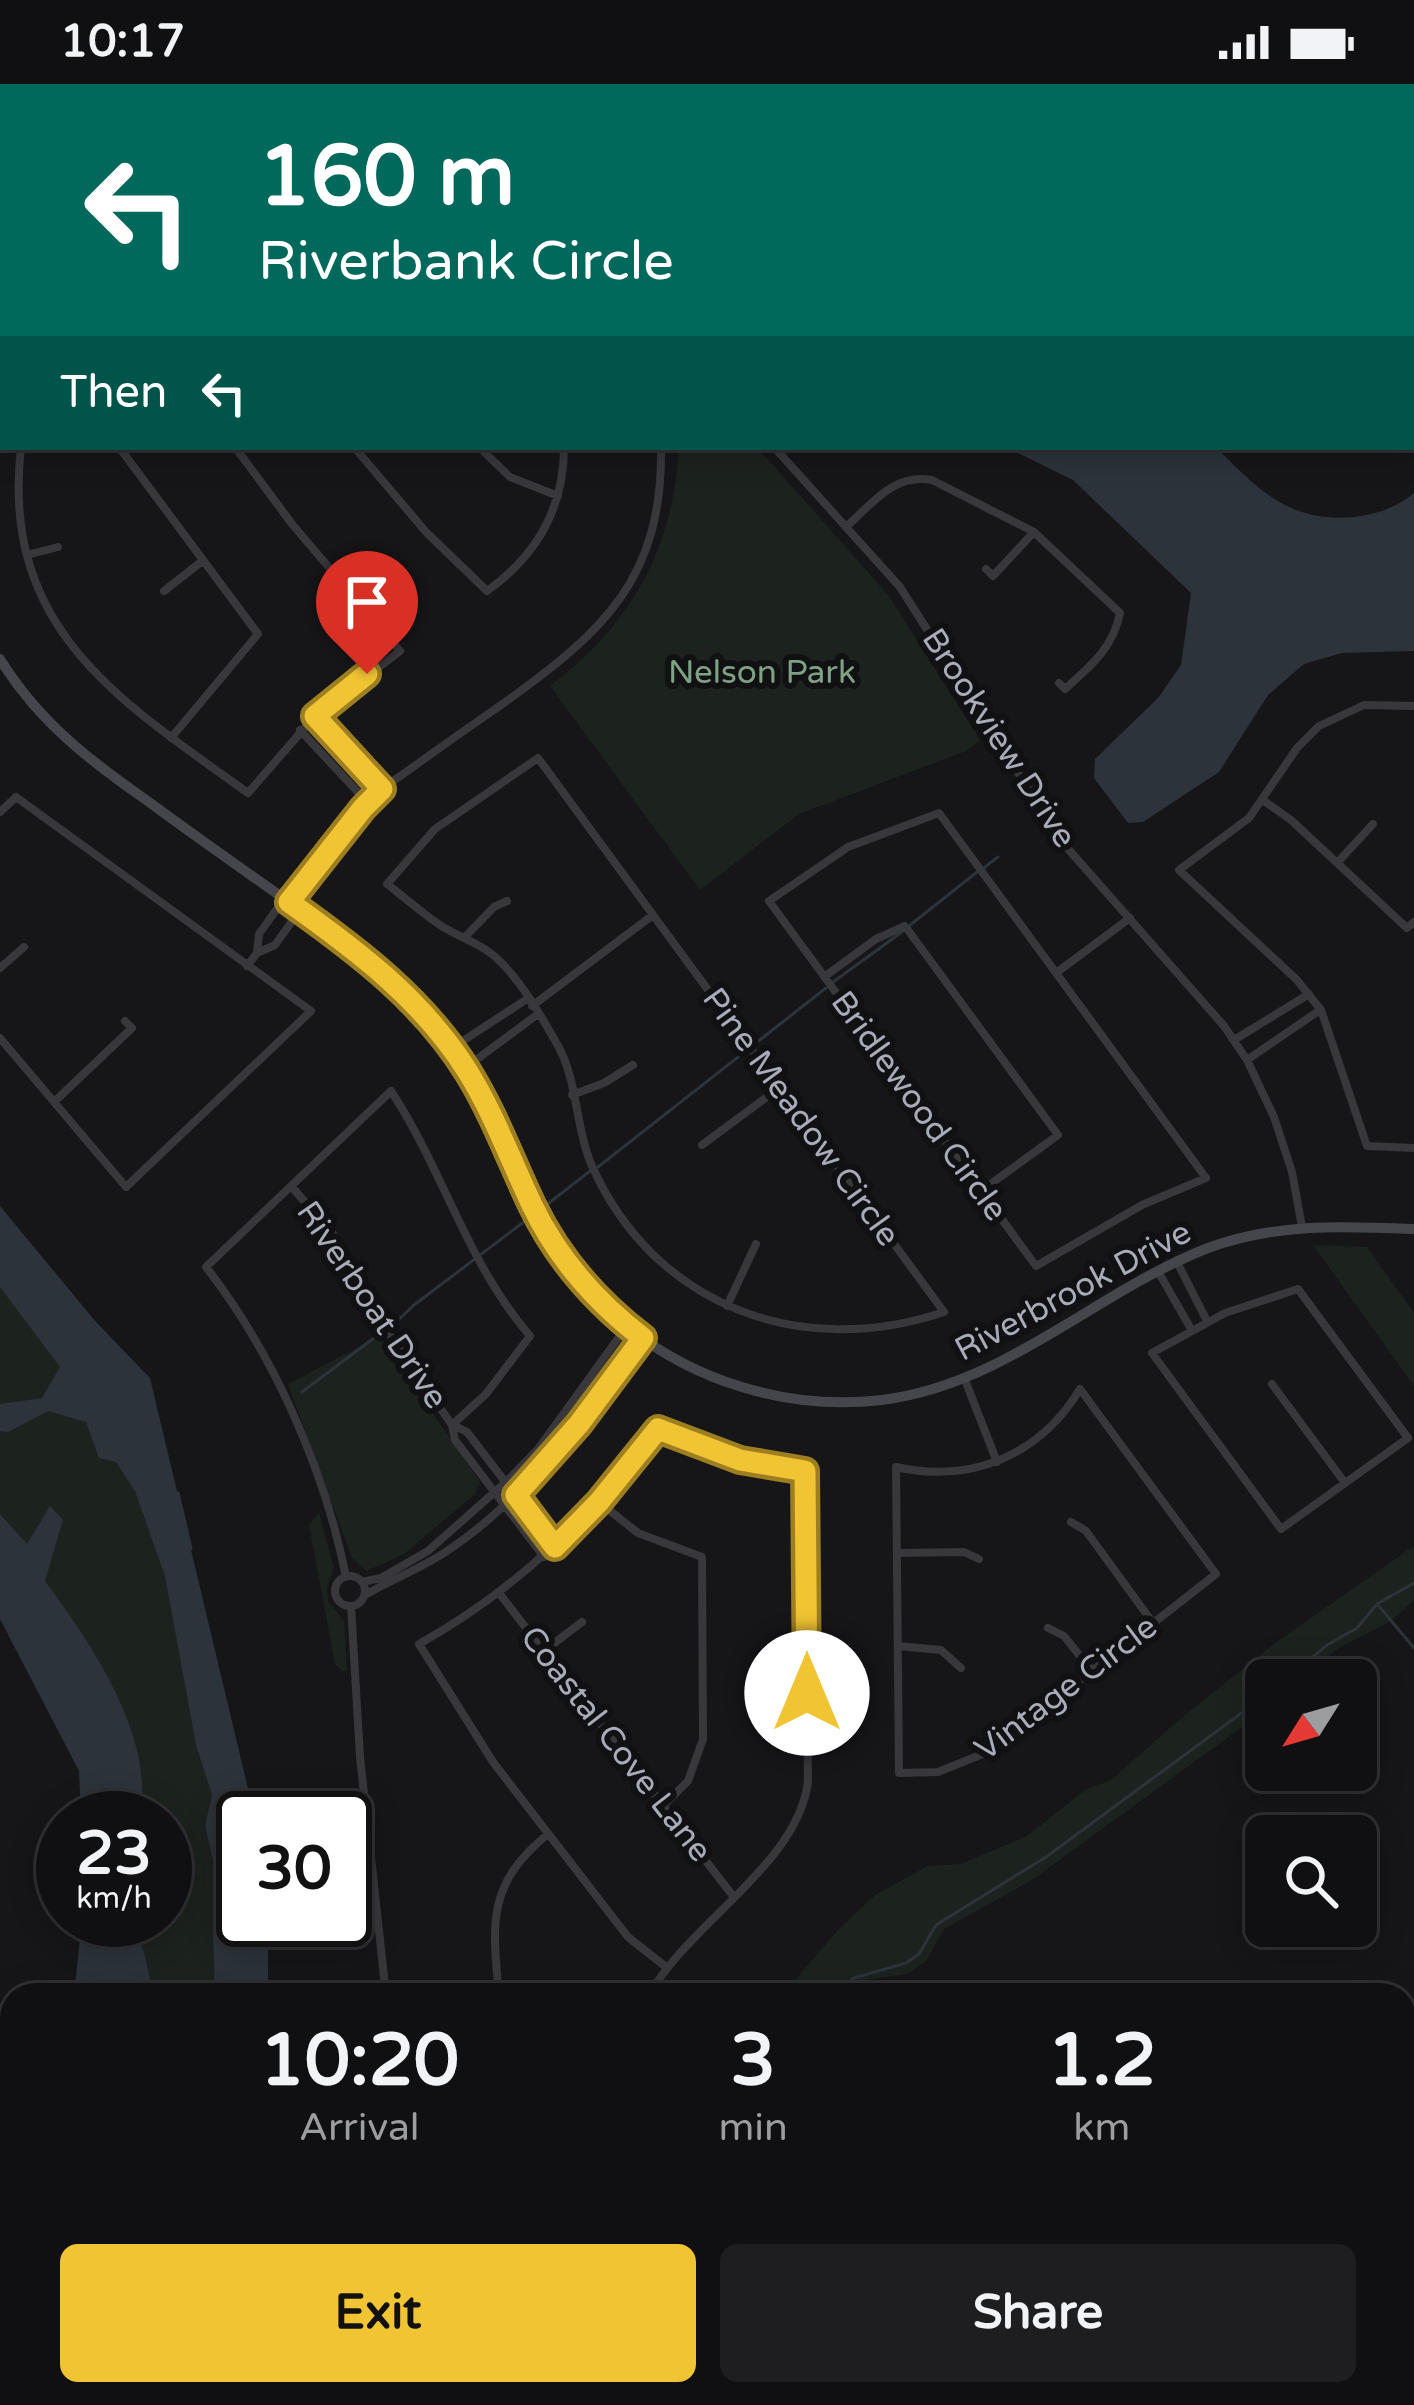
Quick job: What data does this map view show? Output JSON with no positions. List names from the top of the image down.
{
  "streets": {
    "street": [
      "Brookview Drive",
      "Bridlewood Circle",
      "Pine Meadow Circle",
      "Riverbrook Drive",
      "Riverboat Drive",
      "Vintage Circle",
      "Coastal Cove Lane"
    ]
  },
  "crossings": [
    ["Brookview Drive", "Riverbrook Drive"]
  ],
  "parks": ["Nelson Park"],
  "north": "bottom left",
  "page": {
    "status": "10:17",
    "turn": ["160 m", "Riverbank Circle"],
    "then": "Then",
    "speed": "23 km/h",
    "limit": "30",
    "eta": [
      "10:20",
      "Arrival",
      "3",
      "min",
      "1.2",
      "km"
    ],
    "buttons": ["Exit", "Share"]
  }
}
